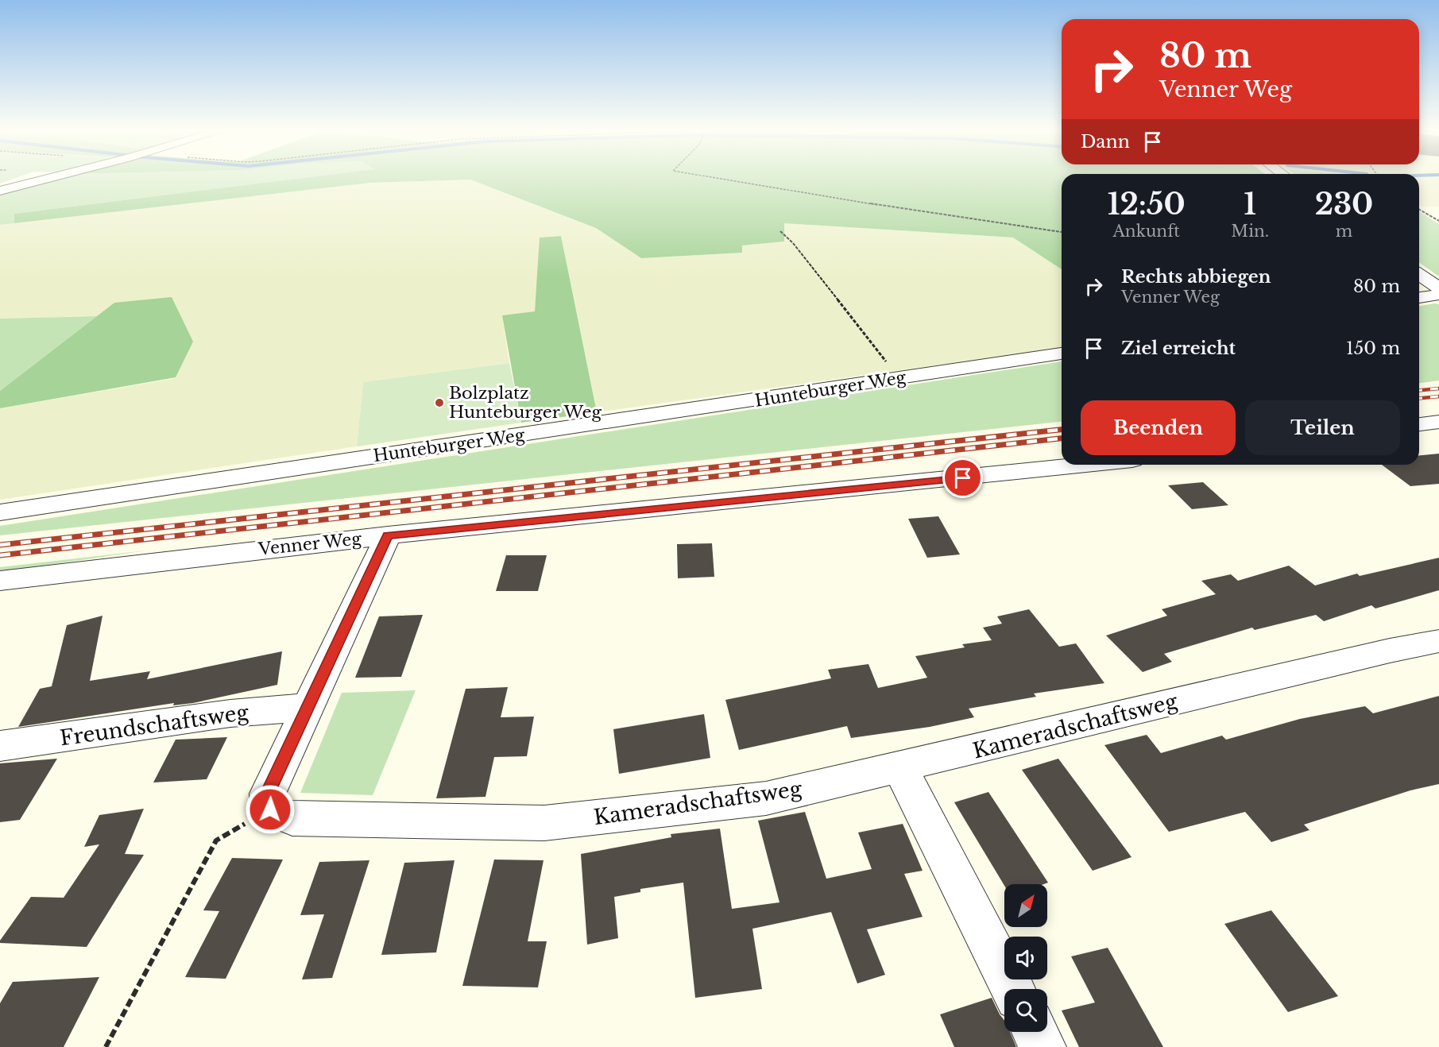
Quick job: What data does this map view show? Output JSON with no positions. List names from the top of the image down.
{
  "streets": {
    "street": [
      "Hunteburger Weg",
      "Venner Weg",
      "Freundschaftsweg",
      "Kameradschaftsweg"
    ]
  },
  "places": ["Bolzplatz Hunteburger Weg"],
  "north": "top right",
  "page": {
    "turn": ["80 m", "Venner Weg"],
    "then": "Dann",
    "eta": [
      "12:50",
      "Ankunft",
      "1",
      "Min.",
      "230",
      "m"
    ],
    "list": [
      {
        "name": "Rechts abbiegen",
        "note": "Venner Weg",
        "value": "80 m"
      },
      {
        "name": "Ziel erreicht",
        "value": "150 m"
      }
    ],
    "buttons": ["Beenden", "Teilen"]
  }
}
